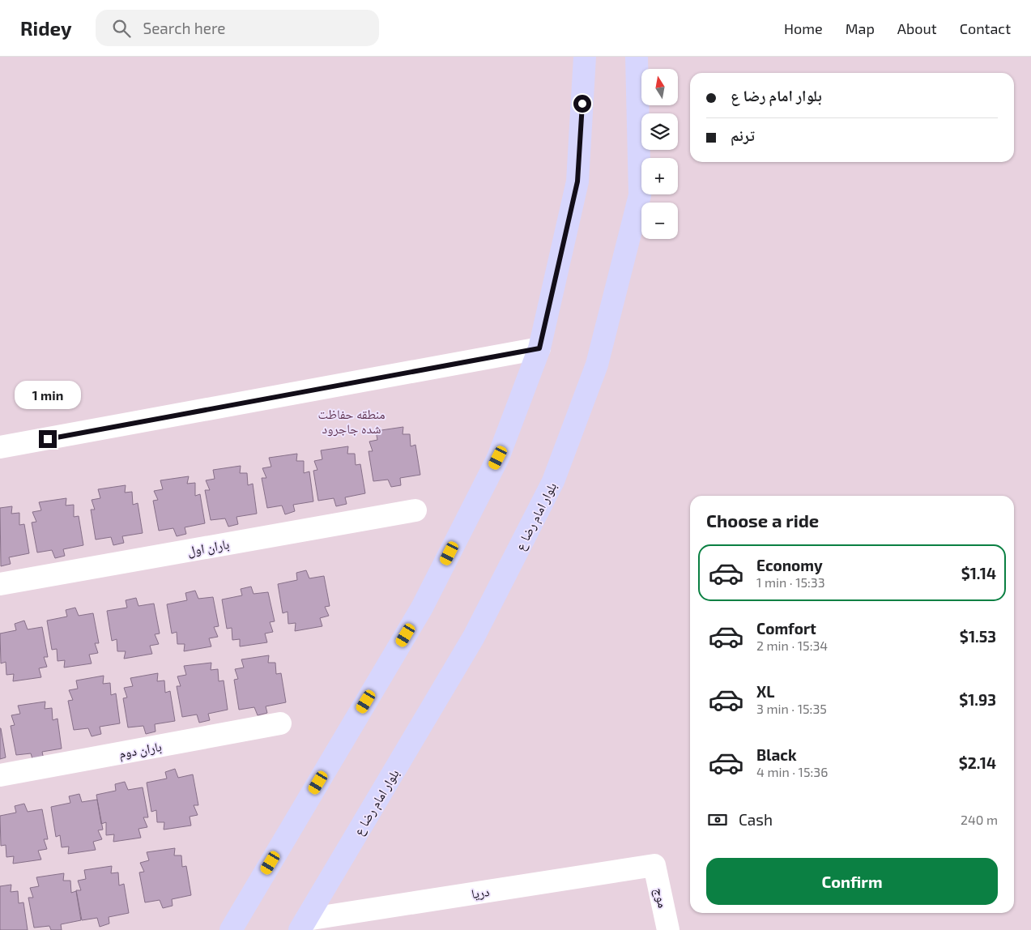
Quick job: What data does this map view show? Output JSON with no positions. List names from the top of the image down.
{
  "streets": {
    "main road": ["بلوار امام رضا ع"],
    "street": [
      "باران اول",
      "باران دوم",
      "دریا",
      "موج"
    ]
  },
  "crossings": [
    ["بلوار امام رضا ع", "دریا"],
    ["دریا", "موج"]
  ],
  "parks": ["منطقه حفاظت شده جاجرود"],
  "north": "top",
  "page": {
    "header": "Ridey",
    "search": "Search here",
    "nav": [
      "Home",
      "Map",
      "About",
      "Contact"
    ],
    "map_buttons": ["+", "−"],
    "banner": ["بلوار امام رضا ع", "ترنم"],
    "bubble": "1 min",
    "heading": "Choose a ride",
    "list": [
      {
        "name": "Economy",
        "note": "1 min · 15:33",
        "value": "$1.14"
      },
      {
        "name": "Comfort",
        "note": "2 min · 15:34",
        "value": "$1.53"
      },
      {
        "name": "XL",
        "note": "3 min · 15:35",
        "value": "$1.93"
      },
      {
        "name": "Black",
        "note": "4 min · 15:36",
        "value": "$2.14"
      }
    ],
    "pay": ["Cash", "240 m"],
    "buttons": "Confirm"
  }
}
